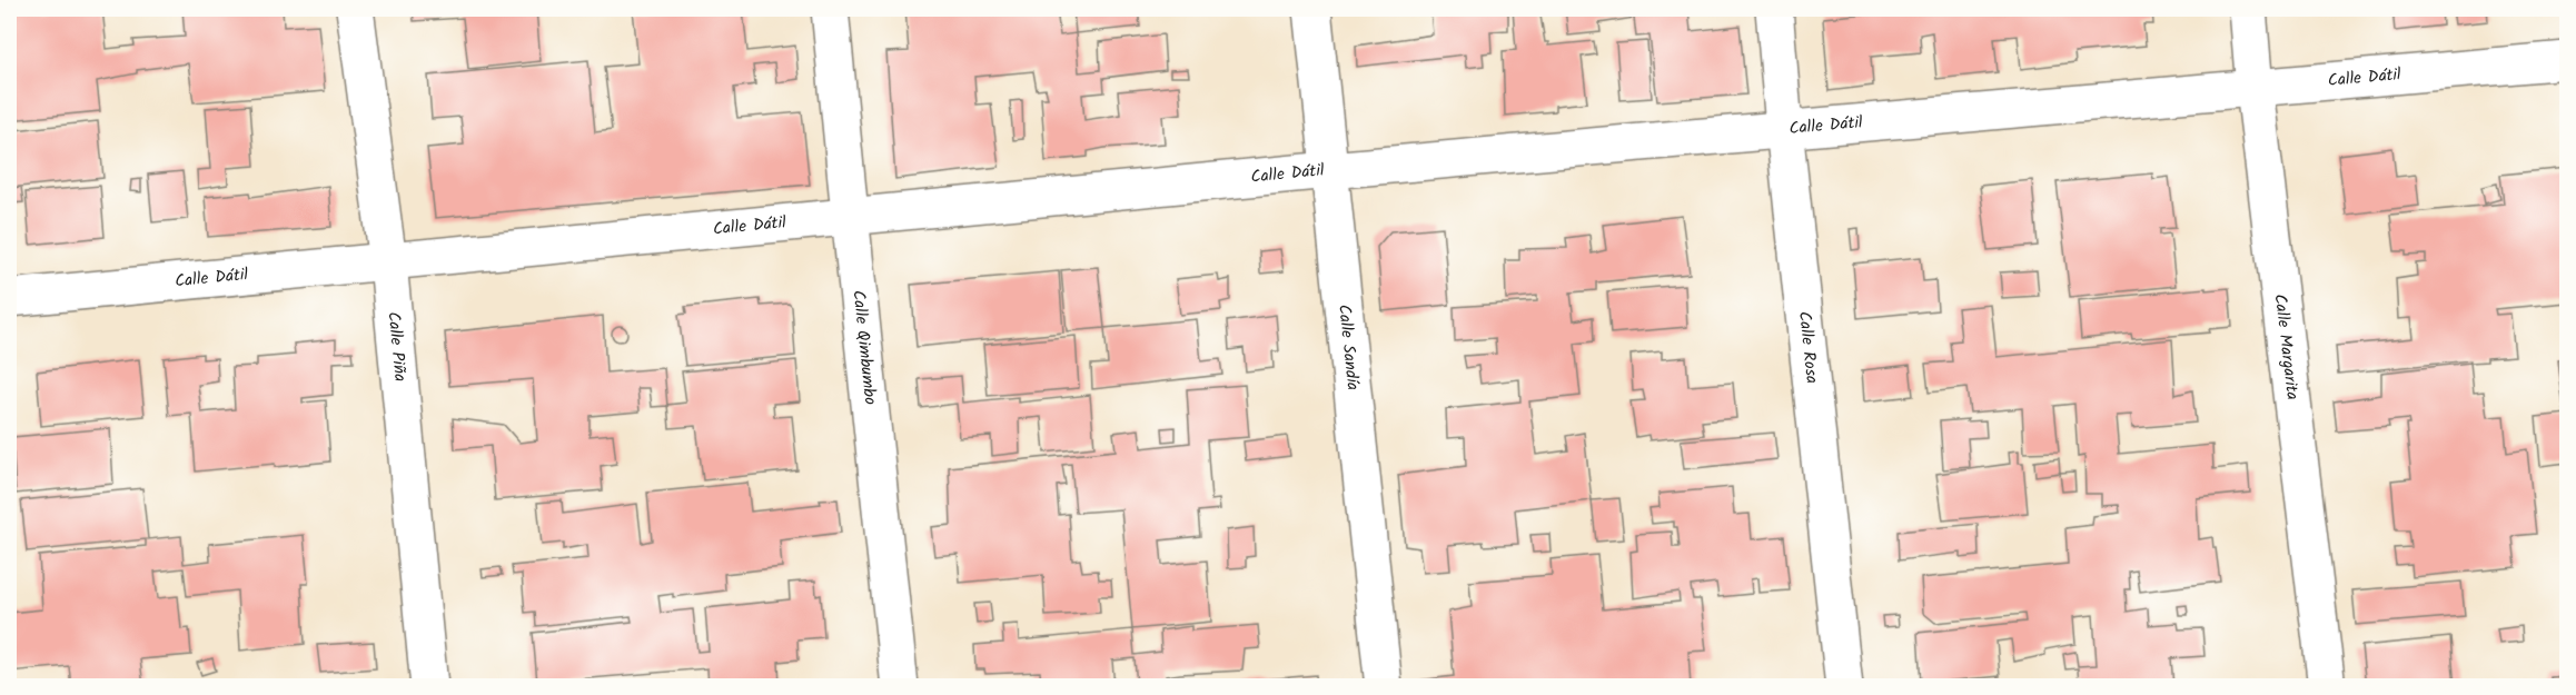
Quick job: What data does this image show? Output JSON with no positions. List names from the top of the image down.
{
  "streets": {
    "street": [
      "Calle Dátil",
      "Calle Piña",
      "Calle Qimbumbo",
      "Calle Sandía",
      "Calle Rosa",
      "Calle Margarita"
    ]
  },
  "crossings": [
    ["Calle Dátil", "Calle Piña"],
    ["Calle Dátil", "Calle Qimbumbo"],
    ["Calle Dátil", "Calle Sandía"],
    ["Calle Dátil", "Calle Rosa"],
    ["Calle Dátil", "Calle Margarita"]
  ]
}
